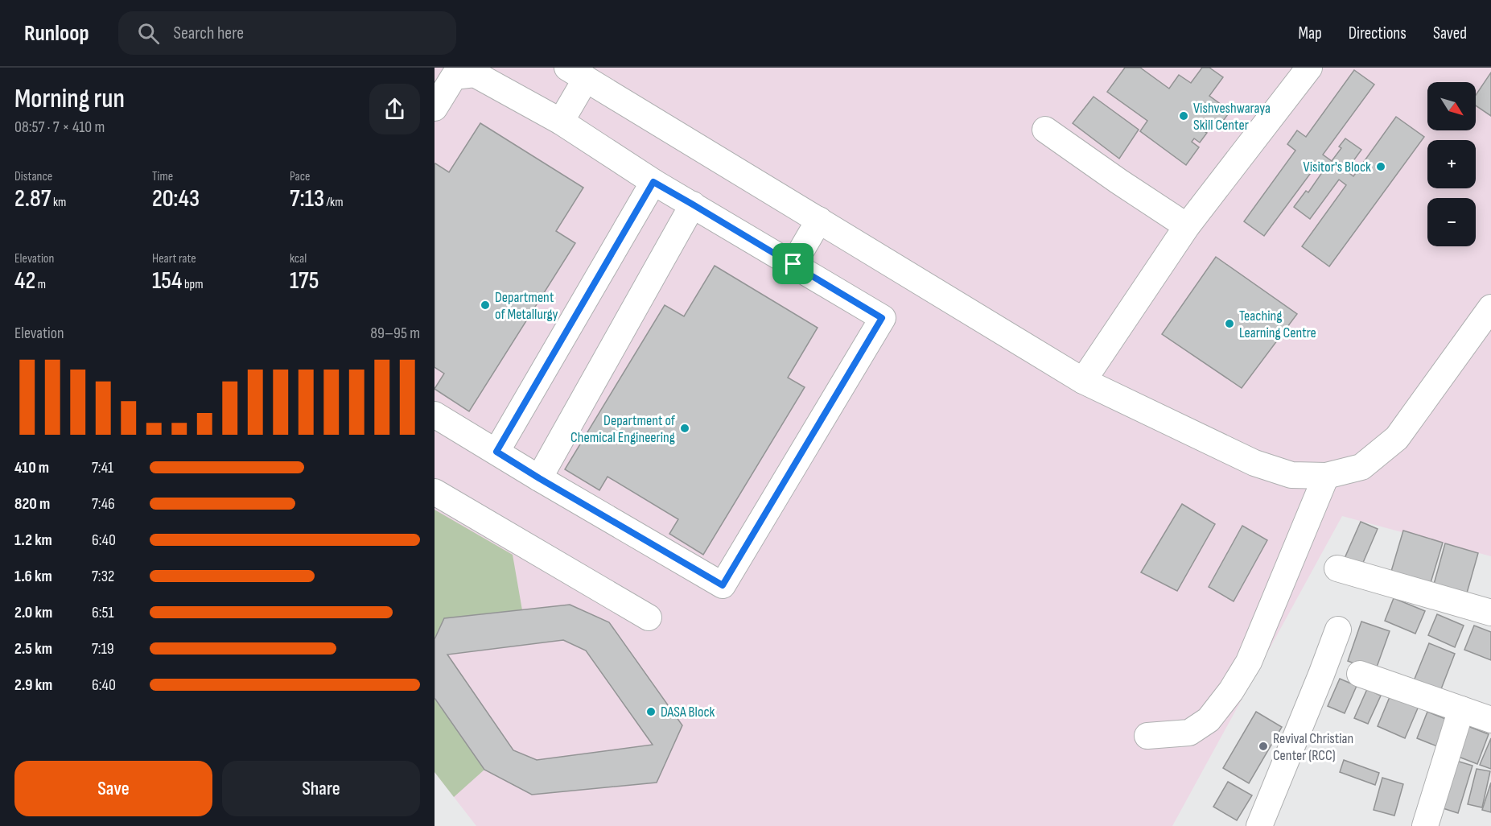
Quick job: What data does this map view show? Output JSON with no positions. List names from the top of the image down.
{
  "places": [
    "Vishveshwaraya Skill Center",
    "Visitor's Block",
    "Department of Metallurgy",
    "Teaching Learning Centre",
    "Department of Chemical Engineering",
    "DASA Block",
    "Revival Christian Center (RCC)"
  ],
  "north": "bottom right",
  "page": {
    "header": "Runloop",
    "search": "Search here",
    "nav": ["Map", "Directions", "Saved"],
    "heading": ["Morning run", "08:57 · 7 × 410 m"],
    "map_buttons": ["+", "−"],
    "stats": [
      ["Distance", "2.87 km"],
      ["Time", "20:43"],
      ["Pace", "7:13 /km"],
      ["Elevation", "42 m"],
      ["Heart rate", "154 bpm"],
      ["kcal", "175"]
    ],
    "chart": ["Elevation", "89–95 m"],
    "list": [
      {
        "name": "410 m",
        "note": "7:41"
      },
      {
        "name": "820 m",
        "note": "7:46"
      },
      {
        "name": "1.2 km",
        "note": "6:40"
      },
      {
        "name": "1.6 km",
        "note": "7:32"
      },
      {
        "name": "2.0 km",
        "note": "6:51"
      },
      {
        "name": "2.5 km",
        "note": "7:19"
      },
      {
        "name": "2.9 km",
        "note": "6:40"
      }
    ],
    "buttons": ["Save", "Share"]
  }
}
